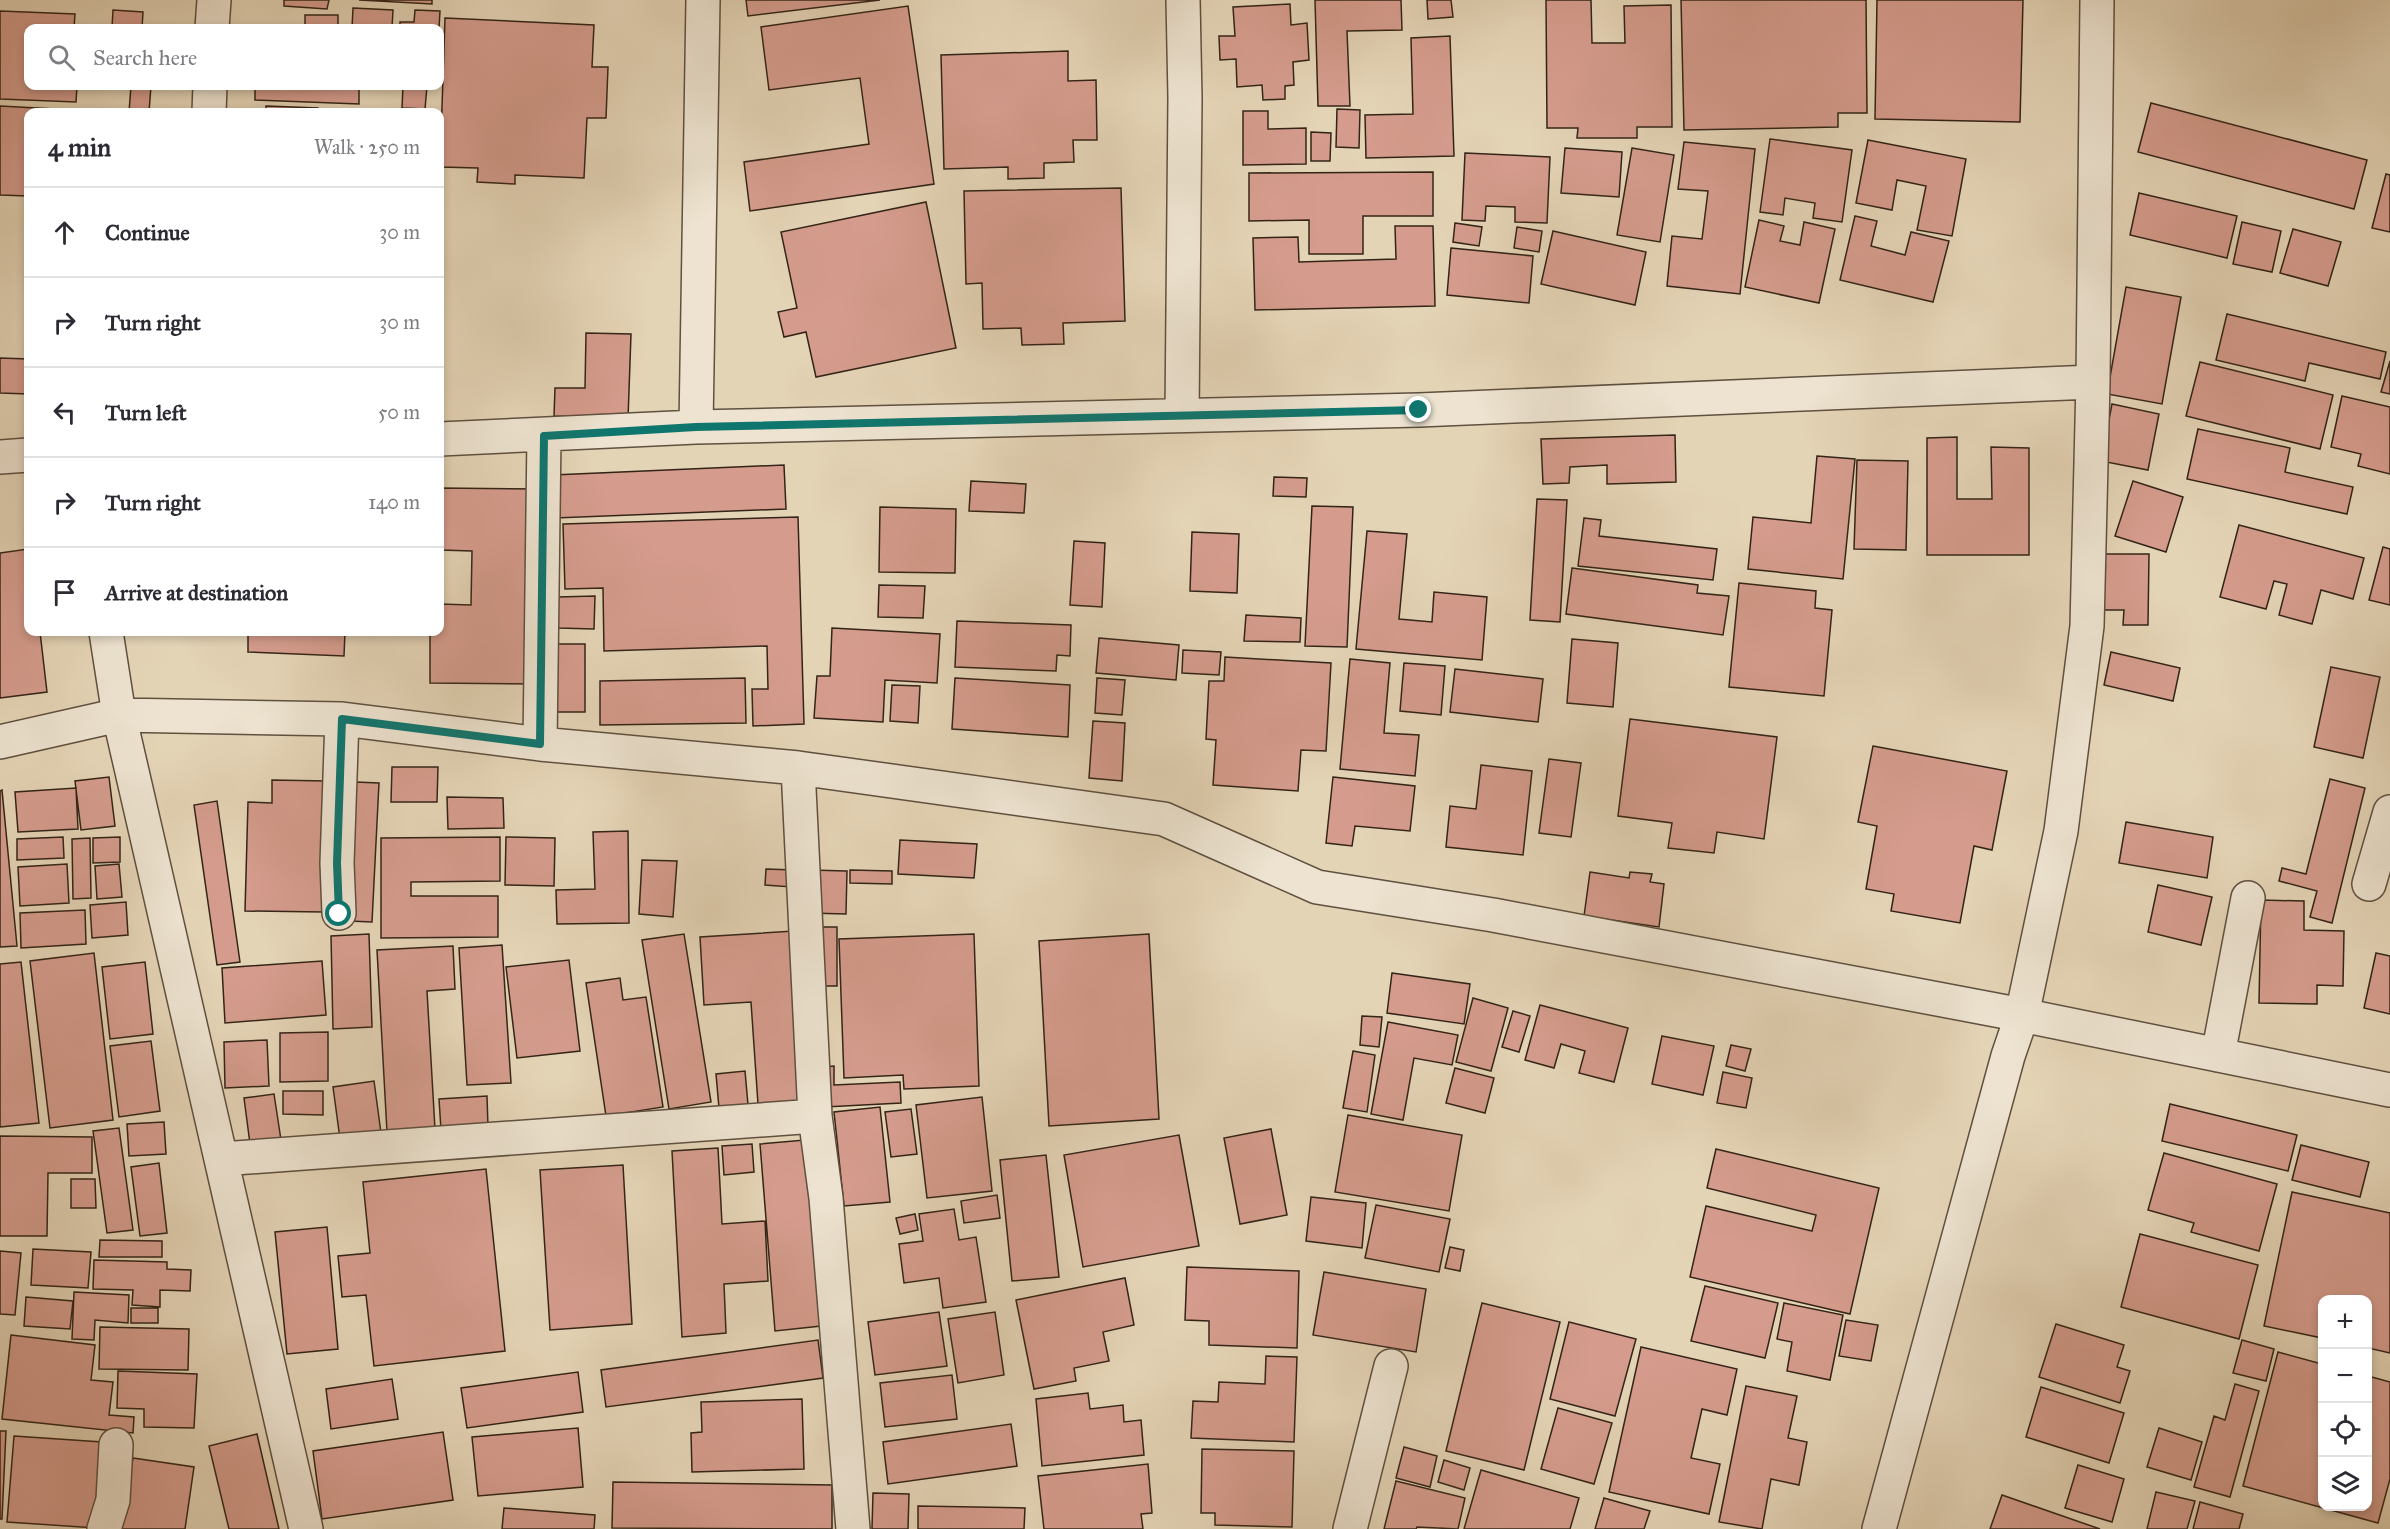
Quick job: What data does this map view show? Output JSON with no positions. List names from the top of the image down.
{
  "page": {
    "search": "Search here",
    "heading": ["4 min", "Walk · 250 m"],
    "list": [
      ["Continue", "30 m"],
      ["Turn right", "30 m"],
      ["Turn left", "50 m"],
      ["Turn right", "140 m"],
      "Arrive at destination"
    ],
    "map_buttons": ["+", "−"]
  }
}
